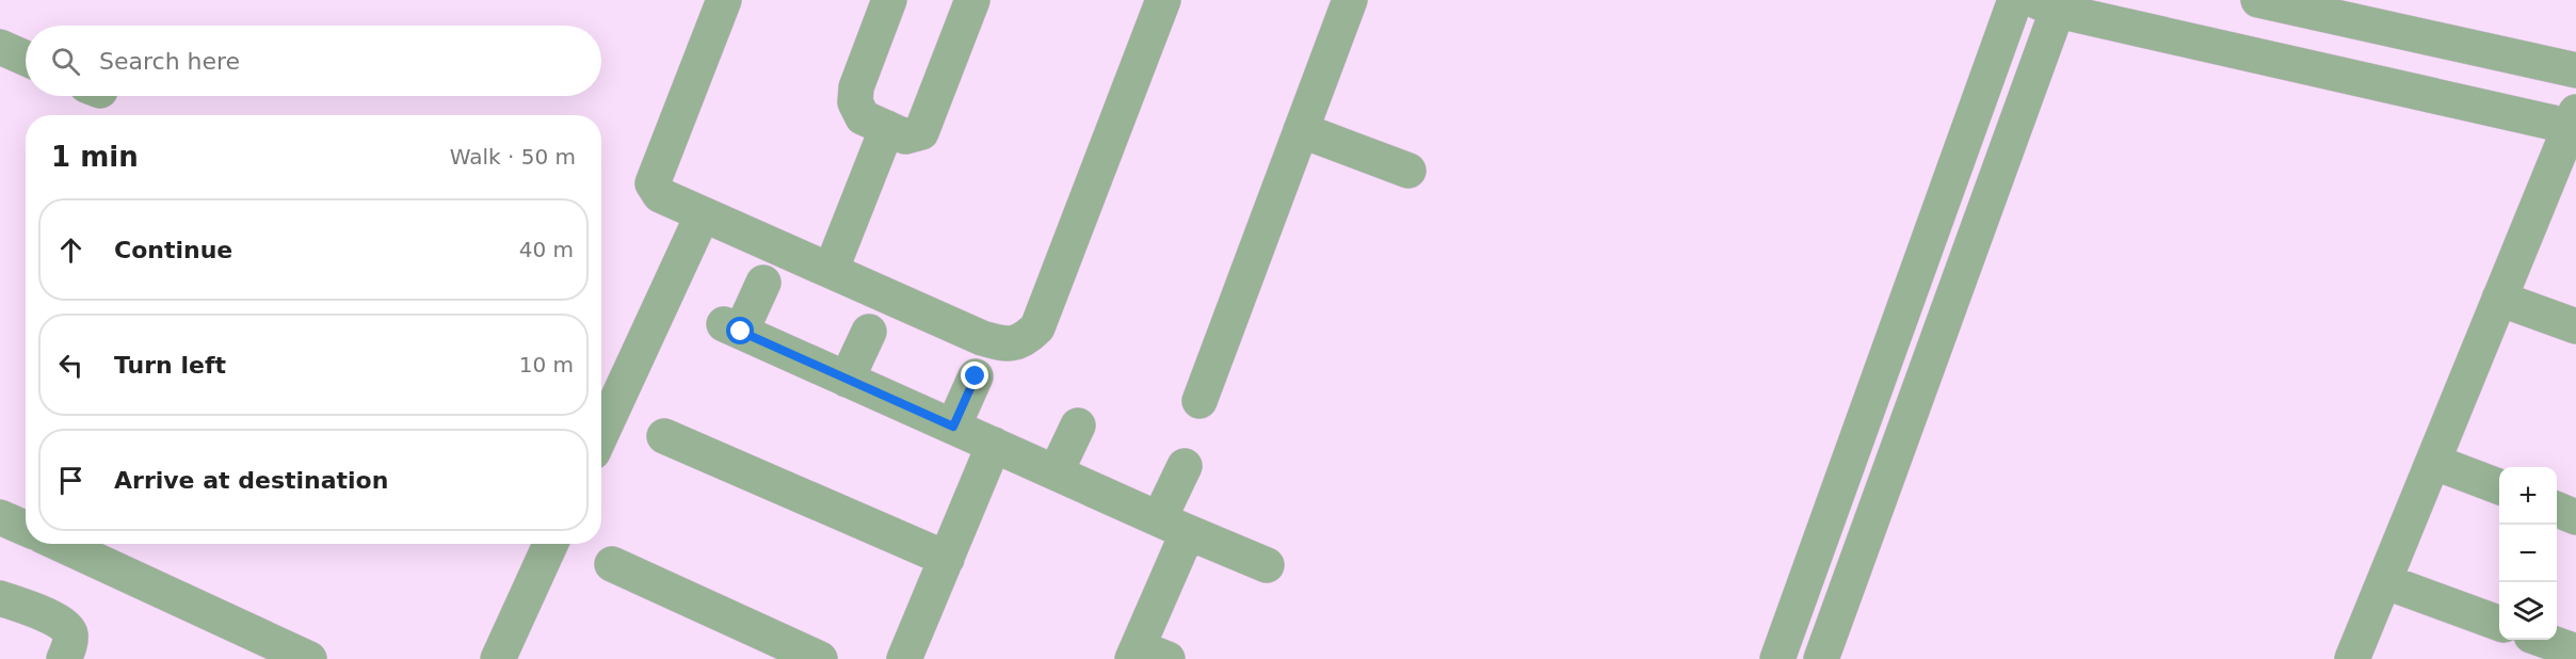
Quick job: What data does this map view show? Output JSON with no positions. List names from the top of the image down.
{
  "page": {
    "search": "Search here",
    "heading": ["1 min", "Walk · 50 m"],
    "list": [
      ["Continue", "40 m"],
      ["Turn left", "10 m"],
      "Arrive at destination"
    ],
    "map_buttons": ["+", "−"]
  }
}
